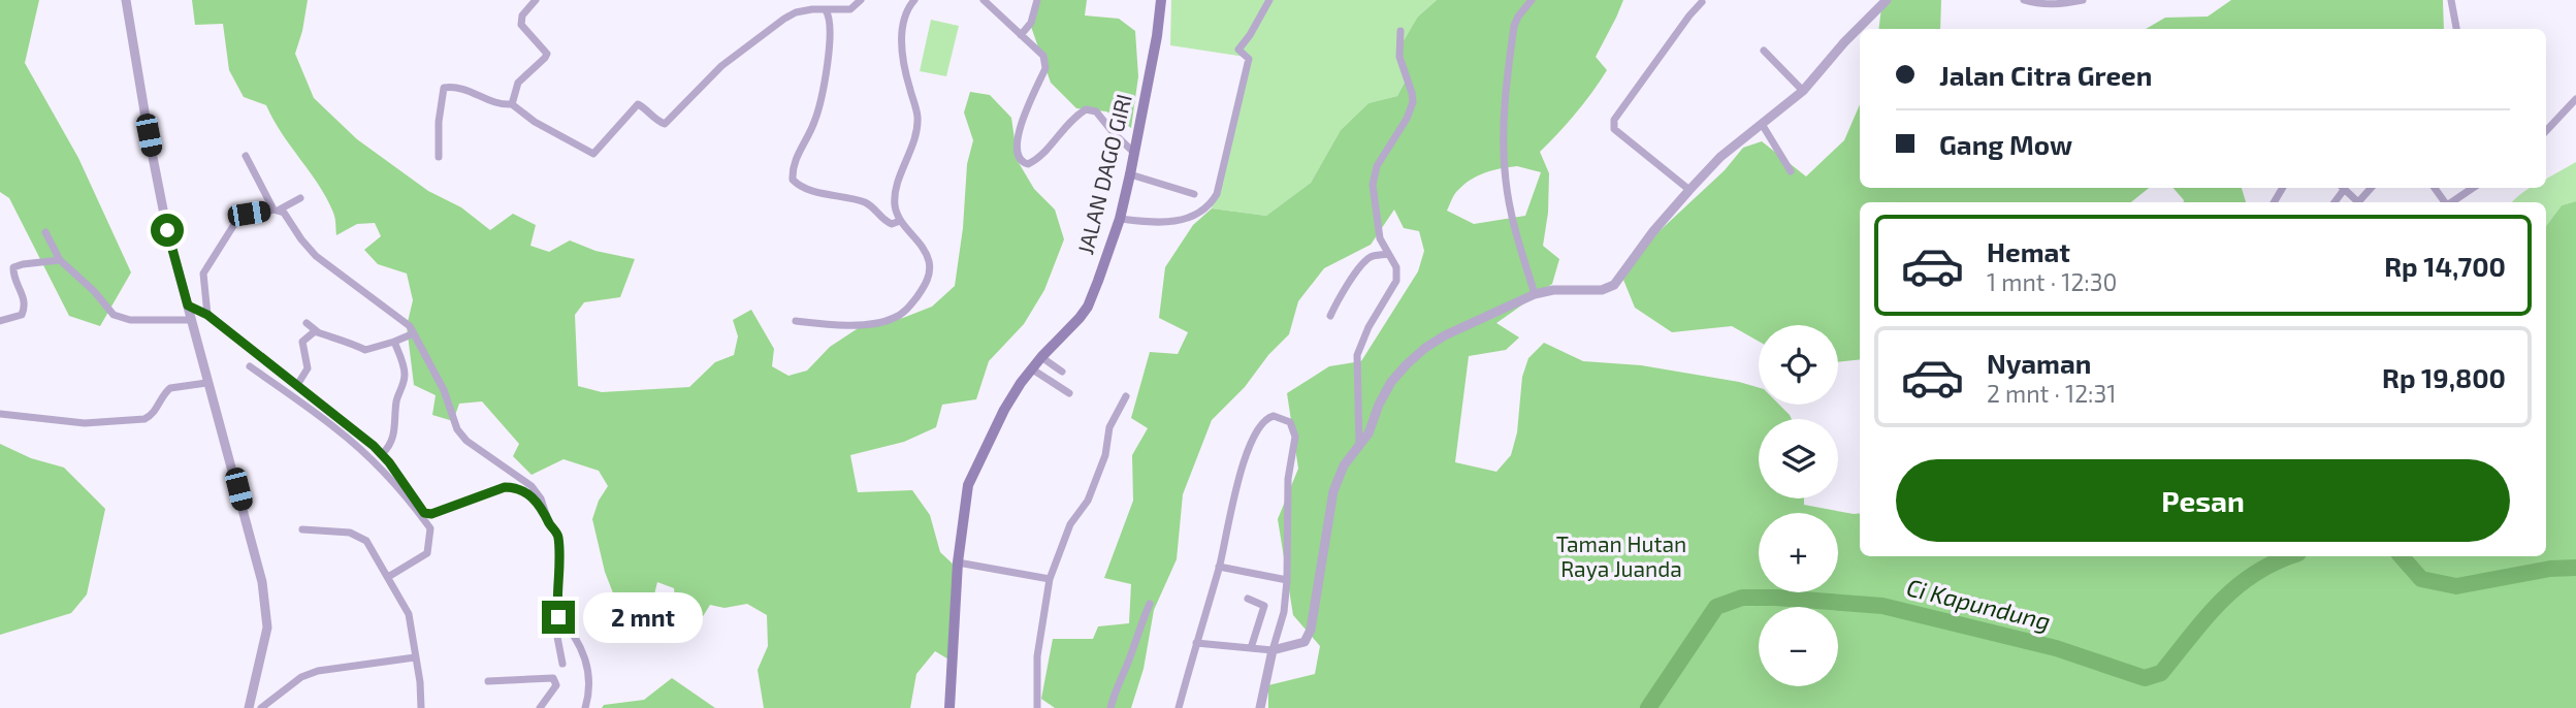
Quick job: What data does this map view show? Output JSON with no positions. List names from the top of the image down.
{
  "streets": {
    "main road": ["JALAN DAGO GIRI"]
  },
  "water": ["Ci Kapundung"],
  "parks": ["Taman Hutan Raya Juanda"],
  "page": {
    "banner": ["Jalan Citra Green", "Gang Mow"],
    "list": [
      {
        "name": "Hemat",
        "note": "1 mnt · 12:30",
        "value": "Rp 14,700"
      },
      {
        "name": "Nyaman",
        "note": "2 mnt · 12:31",
        "value": "Rp 19,800"
      }
    ],
    "map_buttons": ["+", "−"],
    "buttons": "Pesan",
    "bubble": "2 mnt"
  }
}
